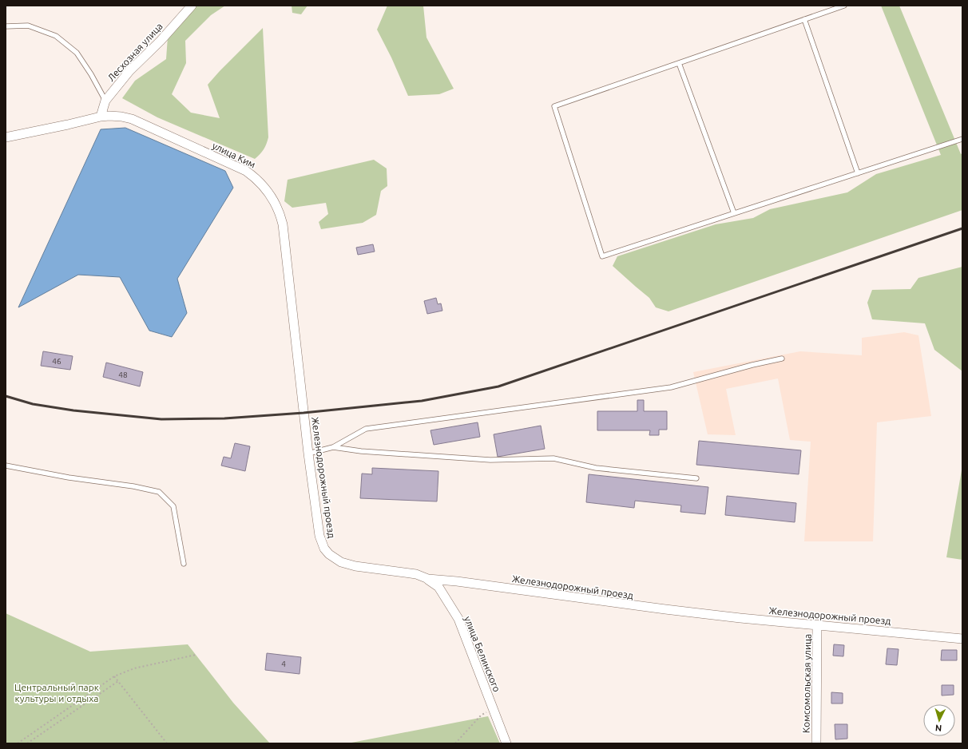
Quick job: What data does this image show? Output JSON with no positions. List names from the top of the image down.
{
  "streets": {
    "street": [
      "Лесхозная улица",
      "улица Ким",
      "Железнодорожный проезд",
      "улица Белинского",
      "Комсомольская улица"
    ]
  },
  "crossings": [
    ["Лесхозная улица", "улица Ким"],
    ["улица Ким", "Железнодорожный проезд"],
    ["Железнодорожный проезд", "улица Белинского"],
    ["Железнодорожный проезд", "Комсомольская улица"]
  ],
  "parks": ["Центральный парк культуры и отдыха"],
  "house_numbers": ["46", "48", "4"],
  "north": "bottom"
}
